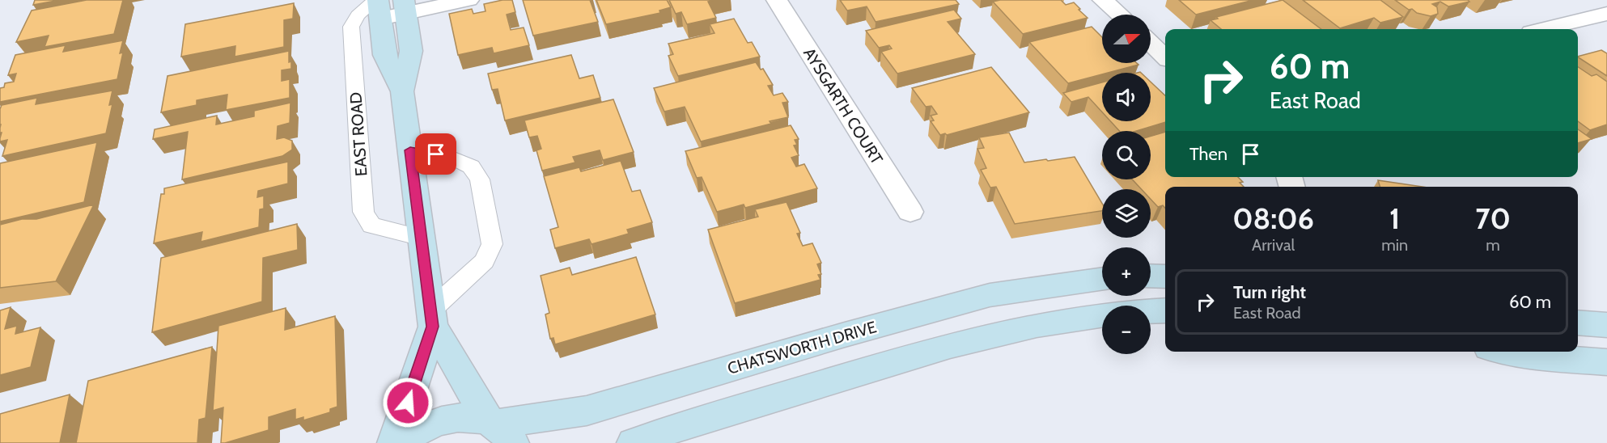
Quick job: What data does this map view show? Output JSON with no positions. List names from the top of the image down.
{
  "streets": {
    "street": ["AYSGARTH COURT", "CHATSWORTH DRIVE"],
    "lane": ["EAST ROAD"]
  },
  "north": "right",
  "page": {
    "map_buttons": ["+", "−"],
    "turn": ["60 m", "East Road"],
    "then": "Then",
    "eta": [
      "08:06",
      "Arrival",
      "1",
      "min",
      "70",
      "m"
    ],
    "list": [
      {
        "name": "Turn right",
        "note": "East Road",
        "value": "60 m"
      }
    ]
  }
}
